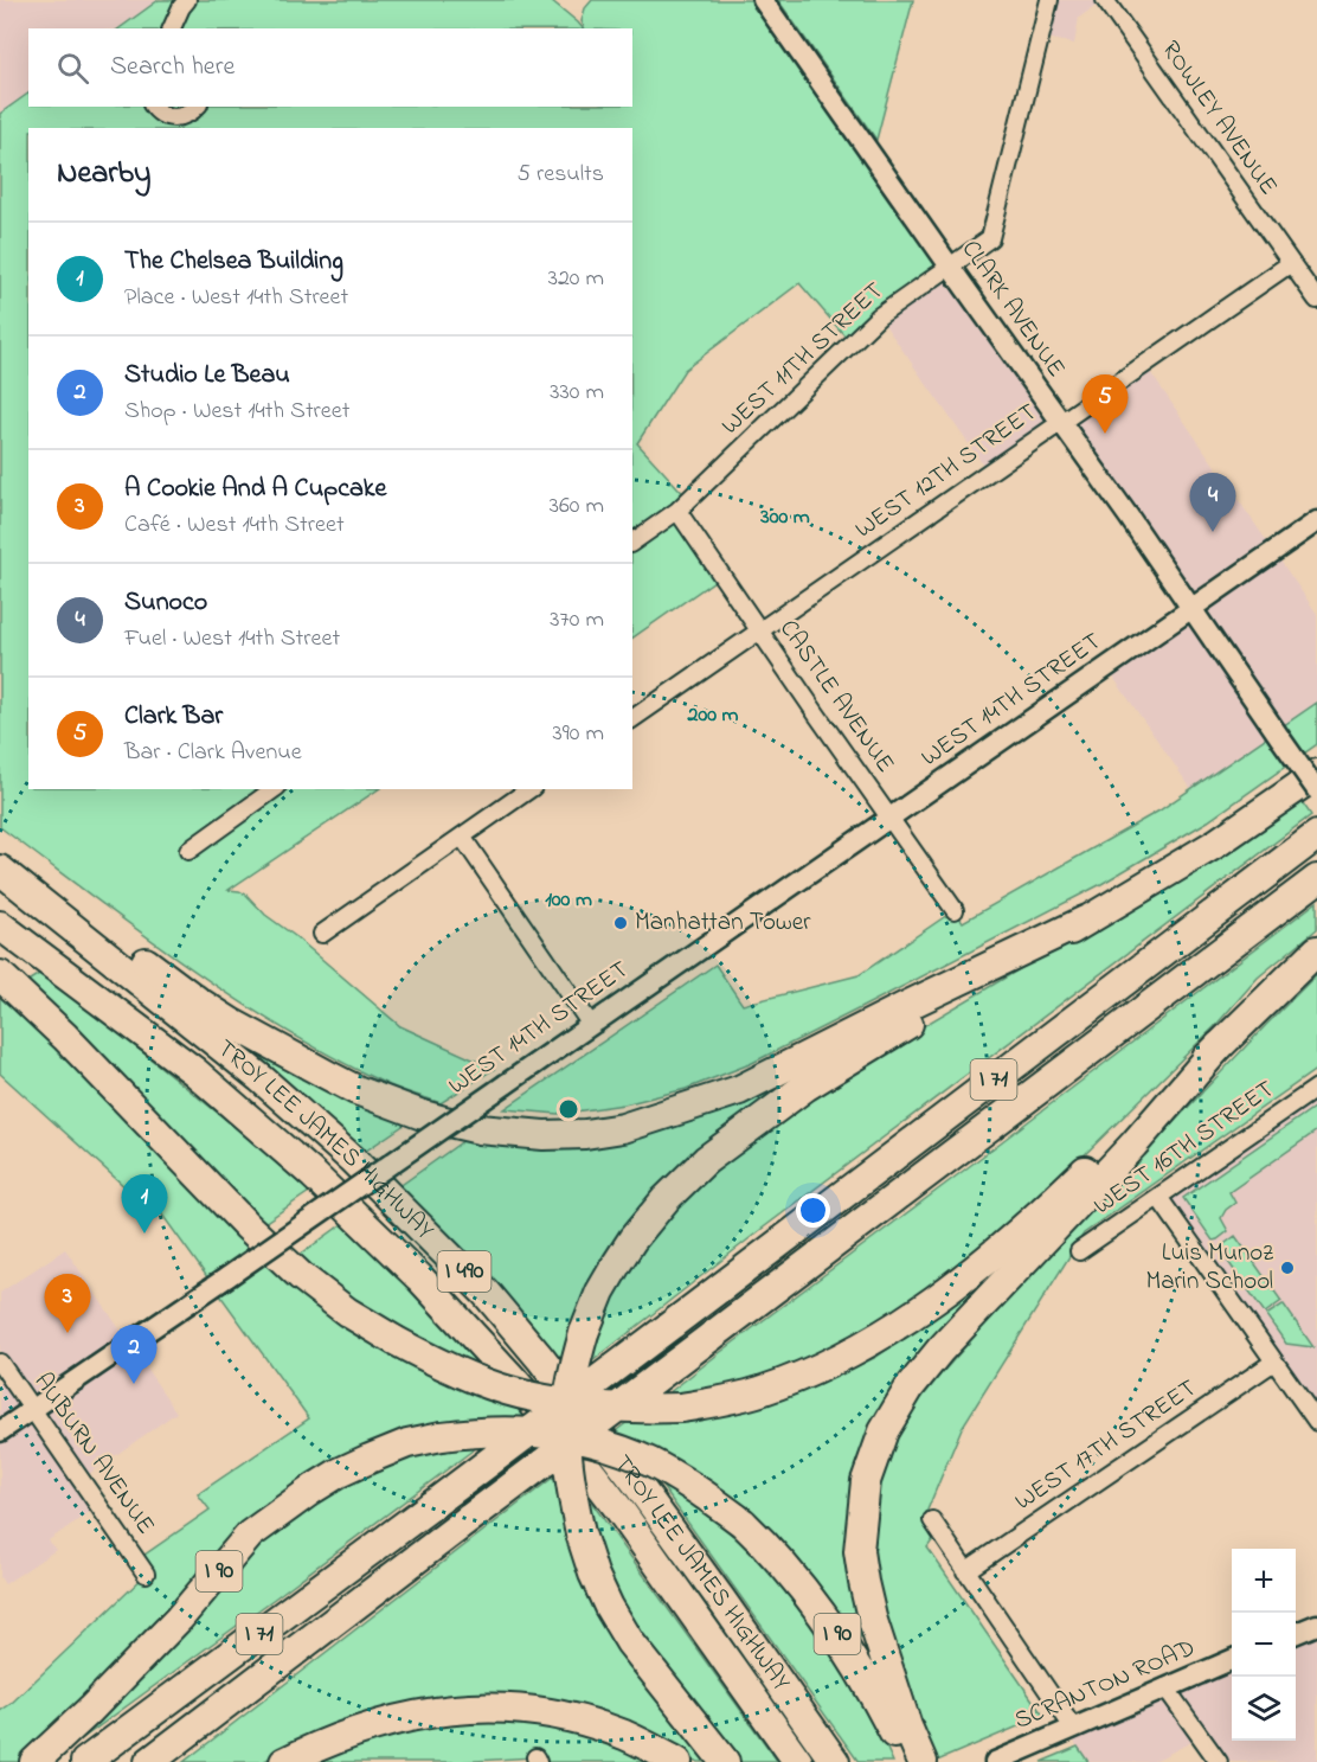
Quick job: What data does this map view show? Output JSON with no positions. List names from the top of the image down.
{
  "streets": {
    "highway": [
      "I 71",
      "TROY LEE JAMES HIGHWAY",
      "I 490",
      "I 90"
    ],
    "street": [
      "ROWLEY AVENUE",
      "CLARK AVENUE",
      "WEST 11TH STREET",
      "WEST 12TH STREET",
      "CASTLE AVENUE",
      "WEST 14TH STREET",
      "WEST 16TH STREET",
      "WEST 17TH STREET",
      "AUBURN AVENUE",
      "SCRANTON ROAD"
    ]
  },
  "crossings": [
    ["ROWLEY AVENUE", "WEST 12TH STREET"],
    ["CLARK AVENUE", "WEST 11TH STREET"],
    ["CLARK AVENUE", "WEST 12TH STREET"],
    ["CLARK AVENUE", "WEST 14TH STREET"],
    ["WEST 11TH STREET", "CASTLE AVENUE"],
    ["WEST 12TH STREET", "CASTLE AVENUE"],
    ["CASTLE AVENUE", "WEST 14TH STREET"],
    ["WEST 14TH STREET", "AUBURN AVENUE"]
  ],
  "places": ["Manhattan Tower", "Luis Munoz Marin School"],
  "page": {
    "search": "Search here",
    "heading": ["Nearby", "5 results"],
    "list": [
      {
        "mark": "1",
        "name": "The Chelsea Building",
        "note": "Place · West 14th Street",
        "value": "320 m"
      },
      {
        "mark": "2",
        "name": "Studio Le Beau",
        "note": "Shop · West 14th Street",
        "value": "330 m"
      },
      {
        "mark": "3",
        "name": "A Cookie And A Cupcake",
        "note": "Café · West 14th Street",
        "value": "360 m"
      },
      {
        "mark": "4",
        "name": "Sunoco",
        "note": "Fuel · West 14th Street",
        "value": "370 m"
      },
      {
        "mark": "5",
        "name": "Clark Bar",
        "note": "Bar · Clark Avenue",
        "value": "390 m"
      }
    ],
    "pins": [
      "5",
      "4",
      "1",
      "3",
      "2"
    ],
    "map_buttons": ["+", "−"]
  },
  "rings": ["300 m", "200 m", "100 m"]
}
